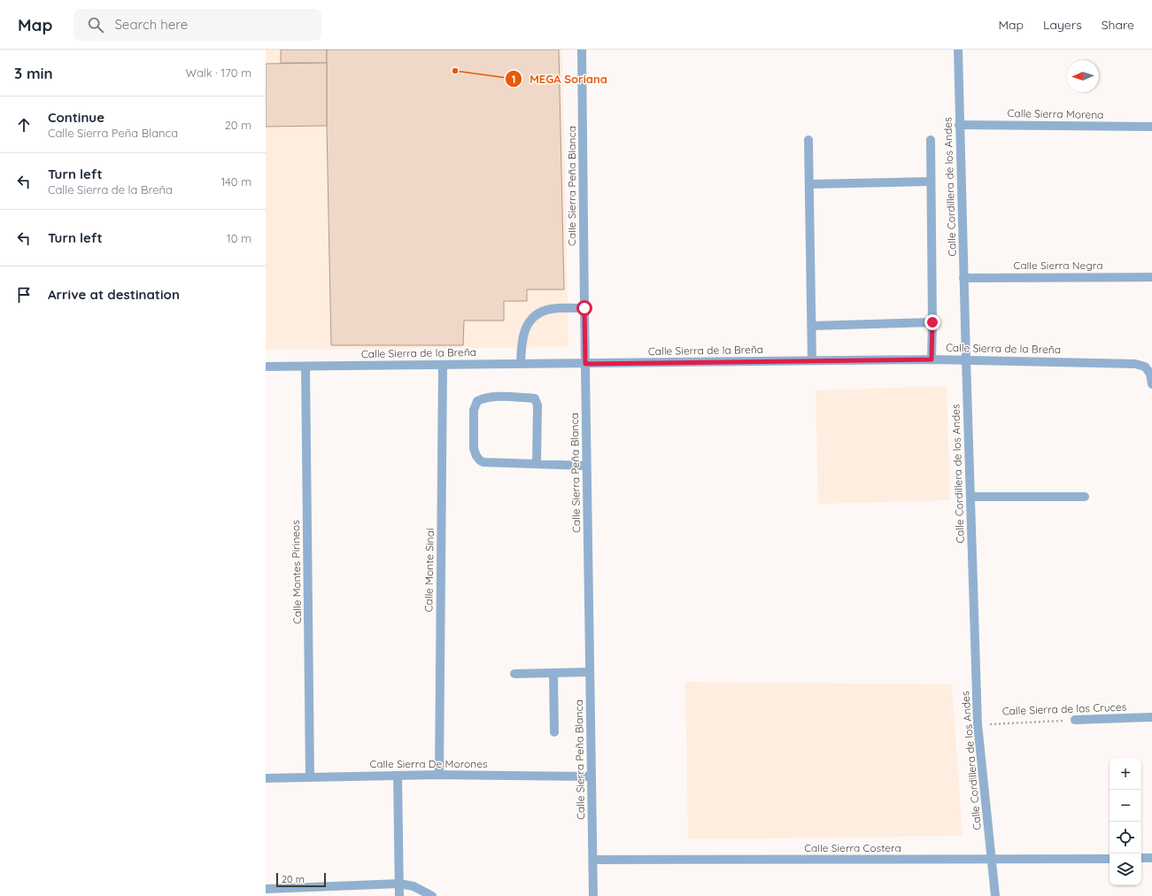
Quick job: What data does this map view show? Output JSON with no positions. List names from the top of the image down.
{
  "streets": {
    "street": [
      "Calle Sierra Morena",
      "Calle Sierra Peña Blanca",
      "Calle Cordillera de los Andes",
      "Calle Sierra Negra",
      "Calle Sierra de la Breña",
      "Calle Monte Sinaí",
      "Calle Montes Pirineos",
      "Calle Sierra de las Cruces",
      "Calle Sierra De Morones",
      "Calle Sierra Costera"
    ]
  },
  "crossings": [
    ["Calle Sierra Morena", "Calle Cordillera de los Andes"],
    ["Calle Sierra Peña Blanca", "Calle Sierra de la Breña"],
    ["Calle Sierra Peña Blanca", "Calle Sierra De Morones"],
    ["Calle Sierra Peña Blanca", "Calle Sierra Costera"],
    ["Calle Cordillera de los Andes", "Calle Sierra Negra"],
    ["Calle Cordillera de los Andes", "Calle Sierra de la Breña"],
    ["Calle Cordillera de los Andes", "Calle Sierra de las Cruces"],
    ["Calle Cordillera de los Andes", "Calle Sierra Costera"],
    ["Calle Sierra de la Breña", "Calle Monte Sinaí"],
    ["Calle Sierra de la Breña", "Calle Montes Pirineos"],
    ["Calle Monte Sinaí", "Calle Sierra De Morones"],
    ["Calle Montes Pirineos", "Calle Sierra De Morones"]
  ],
  "places": ["MEGA Soriana"],
  "scale_bar": "20 m",
  "north": "left",
  "page": {
    "header": "Map",
    "search": "Search here",
    "nav": ["Map", "Layers", "Share"],
    "heading": ["3 min", "Walk · 170 m"],
    "list": [
      ["Continue", "Calle Sierra Peña Blanca", "20 m"],
      ["Turn left", "Calle Sierra de la Breña", "140 m"],
      ["Turn left", "10 m"],
      "Arrive at destination"
    ],
    "map_buttons": ["+", "−"],
    "scale": "20 m"
  }
}
